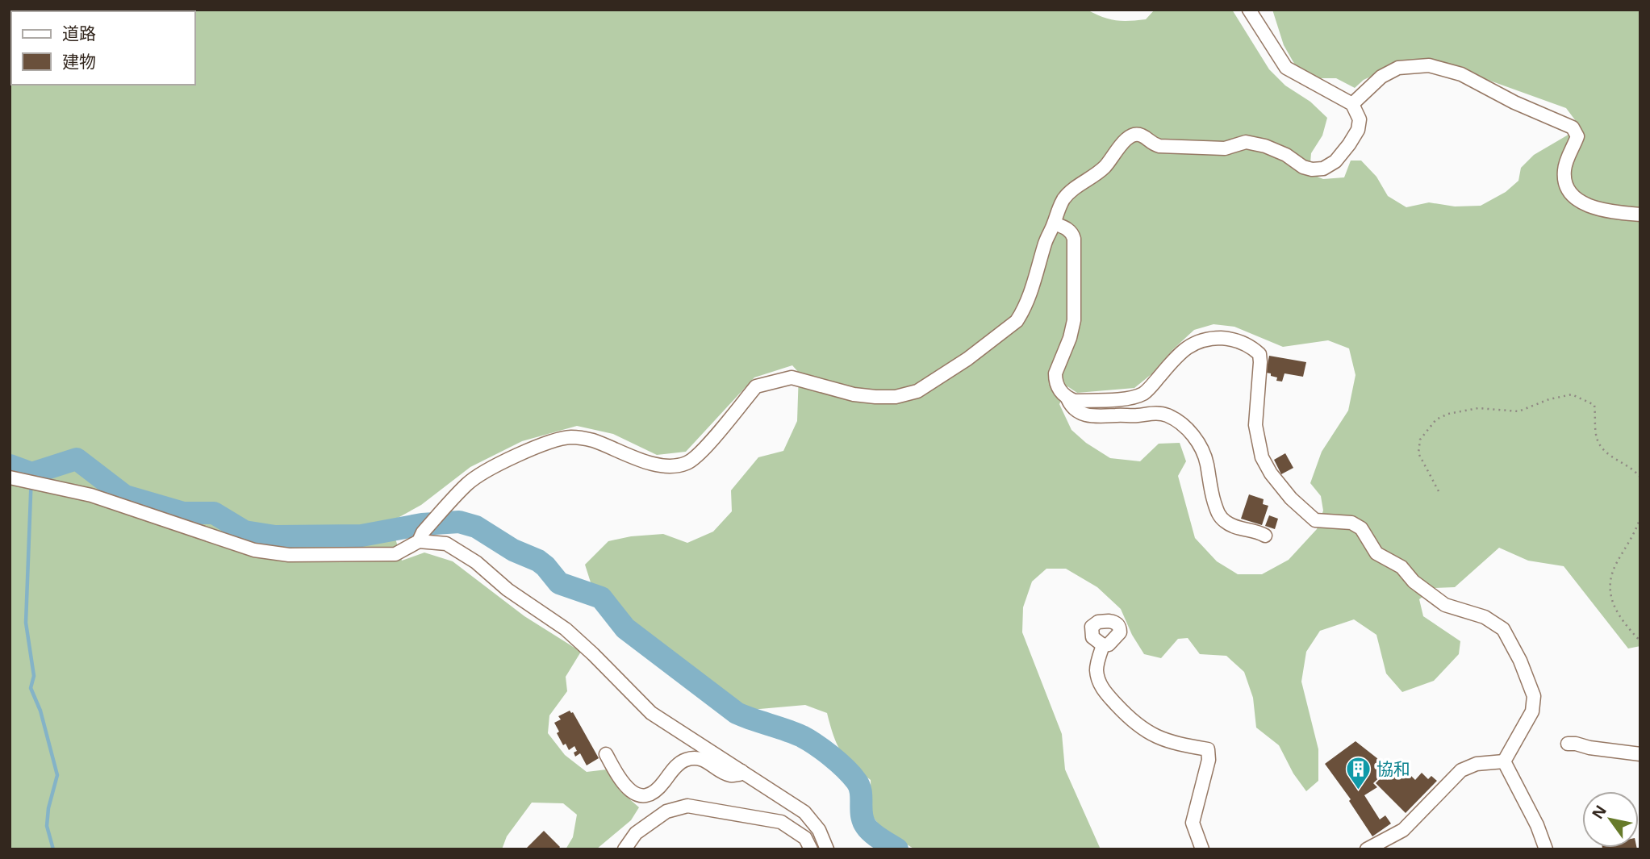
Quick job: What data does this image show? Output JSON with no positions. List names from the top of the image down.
{
  "places": {
    "building": ["協和"]
  },
  "legend": ["道路", "建物"],
  "north": "top left"
}
